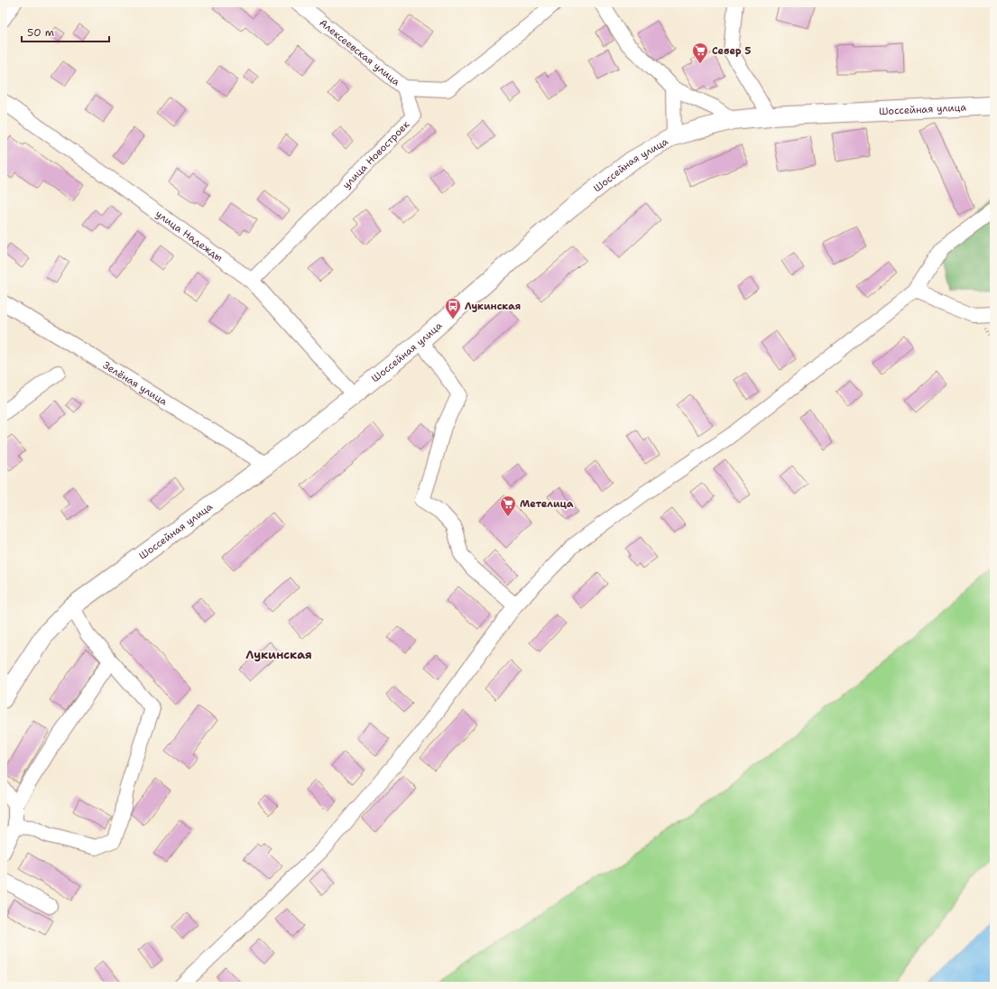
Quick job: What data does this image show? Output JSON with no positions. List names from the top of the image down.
{
  "streets": {
    "main road": ["Шоссейная улица"],
    "street": [
      "Алексеевская улица",
      "улица Новостроек",
      "улица Надежды",
      "Зелёная улица"
    ]
  },
  "crossings": [
    ["Алексеевская улица", "улица Новостроек"],
    ["Шоссейная улица", "улица Надежды"],
    ["Шоссейная улица", "Зелёная улица"],
    ["улица Новостроек", "улица Надежды"]
  ],
  "districts": ["Лукинская"],
  "places": {
    "supermarket": ["Север 5", "Метелица"],
    "bus stop": ["Лукинская"]
  },
  "scale_bar": "50 m"
}
